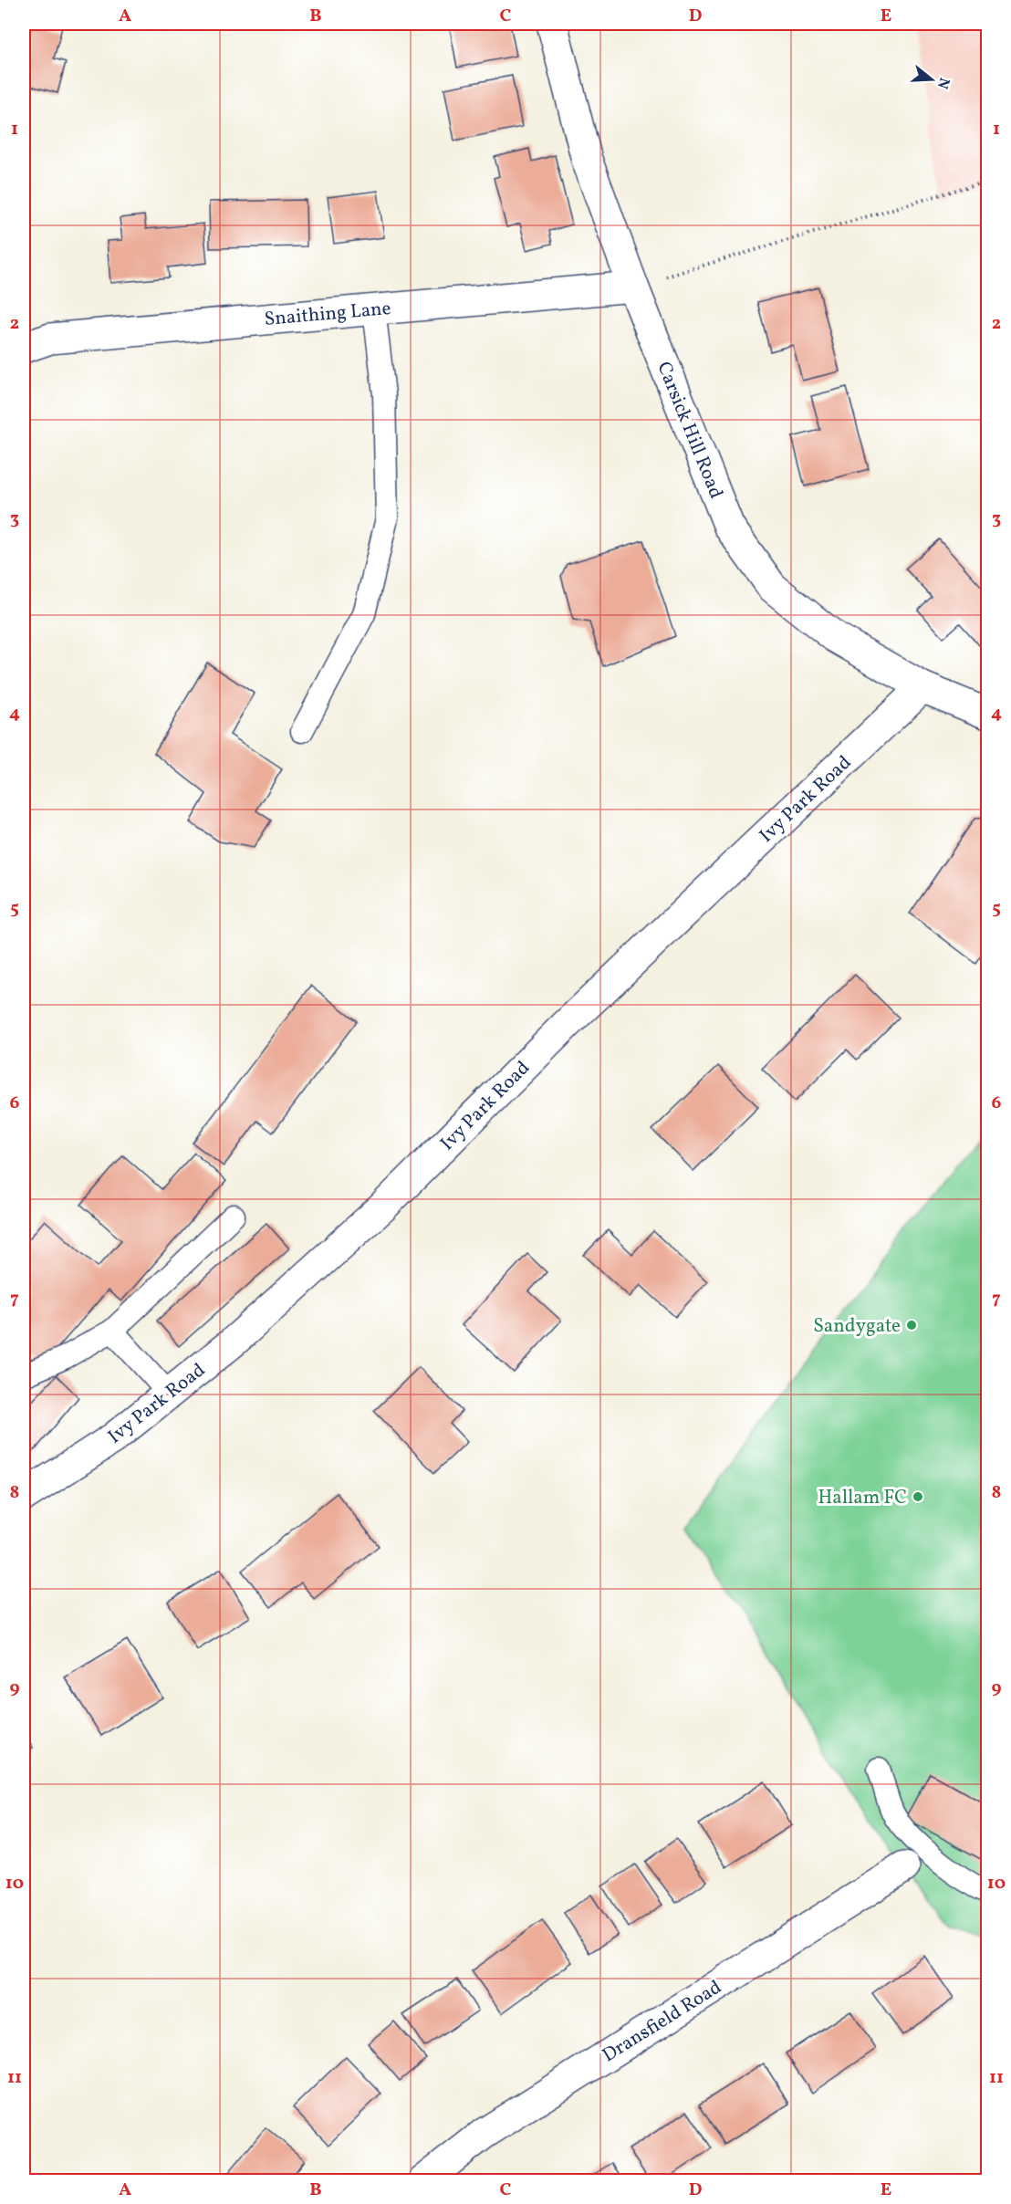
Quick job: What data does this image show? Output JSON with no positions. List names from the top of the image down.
{
  "streets": {
    "street": [
      "Snaithing Lane",
      "Carsick Hill Road",
      "Ivy Park Road",
      "Dransfield Road"
    ]
  },
  "crossings": [
    ["Snaithing Lane", "Carsick Hill Road"],
    ["Carsick Hill Road", "Ivy Park Road"]
  ],
  "places": ["Sandygate", "Hallam FC"],
  "north": "right",
  "grid": {
    "columns": [
      "A",
      "B",
      "C",
      "D",
      "E"
    ],
    "rows": [
      "1",
      "2",
      "3",
      "4",
      "5",
      "6",
      "7",
      "8",
      "9",
      "10",
      "11"
    ]
  }
}
